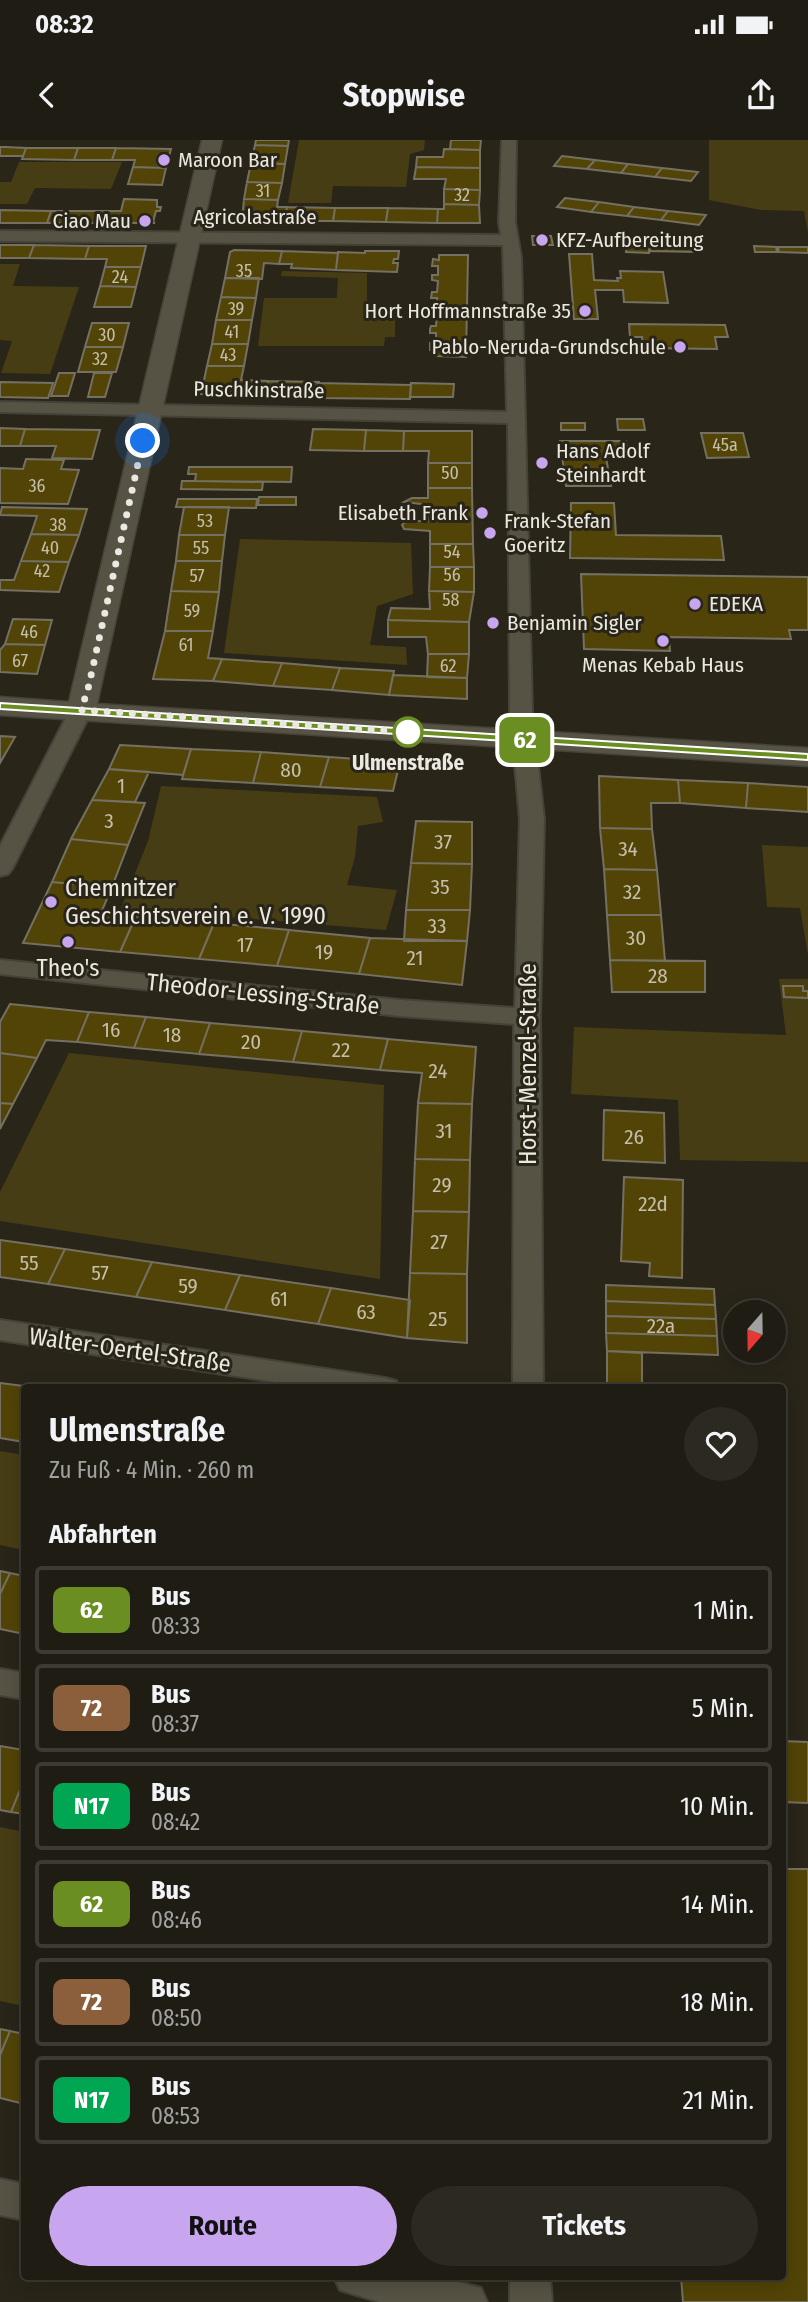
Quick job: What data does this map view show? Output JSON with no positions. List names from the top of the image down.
{
  "streets": {
    "street": [
      "Agricolastraße",
      "Puschkinstraße",
      "Theodor-Lessing-Straße",
      "Horst-Menzel-Straße",
      "Walter-Oertel-Straße"
    ]
  },
  "crossings": [
    ["Agricolastraße", "Horst-Menzel-Straße"],
    ["Puschkinstraße", "Horst-Menzel-Straße"],
    ["Theodor-Lessing-Straße", "Horst-Menzel-Straße"]
  ],
  "places": [
    "Maroon Bar",
    "Ciao Mau",
    "KFZ-Aufbereitung",
    "Hort Hoffmannstraße 35",
    "Pablo-Neruda-Grundschule",
    "Hans Adolf Steinhardt",
    "Elisabeth Frank",
    "Frank-Stefan Goeritz",
    "EDEKA",
    "Benjamin Sigler",
    "Menas Kebab Haus",
    "Ulmenstraße",
    "Chemnitzer Geschichtsverein e. V. 1990",
    "Theo's"
  ],
  "lines": ["bus line 62"],
  "house_numbers": [
    "31",
    "32",
    "35",
    "24",
    "39",
    "41",
    "30",
    "43",
    "32",
    "45a",
    "50",
    "36",
    "53",
    "38",
    "40",
    "55",
    "54",
    "42",
    "56",
    "57",
    "58",
    "59",
    "46",
    "61",
    "67",
    "62",
    "80",
    "1",
    "3",
    "37",
    "34",
    "35",
    "32",
    "33",
    "30",
    "17",
    "19",
    "21",
    "28",
    "16",
    "18",
    "20",
    "22",
    "24",
    "31",
    "26",
    "29",
    "22d",
    "27",
    "55",
    "57",
    "59",
    "61",
    "63",
    "25",
    "22a"
  ],
  "north": "bottom",
  "page": {
    "status": "08:32",
    "header": "Stopwise",
    "on_map": "62",
    "heading": [
      ["Ulmenstraße", "Zu Fuß · 4 Min. · 260 m"],
      "Abfahrten"
    ],
    "list": [
      {
        "mark": "62",
        "name": "Bus",
        "note": "08:33",
        "value": "1 Min."
      },
      {
        "mark": "72",
        "name": "Bus",
        "note": "08:37",
        "value": "5 Min."
      },
      {
        "mark": "N17",
        "name": "Bus",
        "note": "08:42",
        "value": "10 Min."
      },
      {
        "mark": "62",
        "name": "Bus",
        "note": "08:46",
        "value": "14 Min."
      },
      {
        "mark": "72",
        "name": "Bus",
        "note": "08:50",
        "value": "18 Min."
      },
      {
        "mark": "N17",
        "name": "Bus",
        "note": "08:53",
        "value": "21 Min."
      }
    ],
    "buttons": ["Route", "Tickets"]
  }
}
